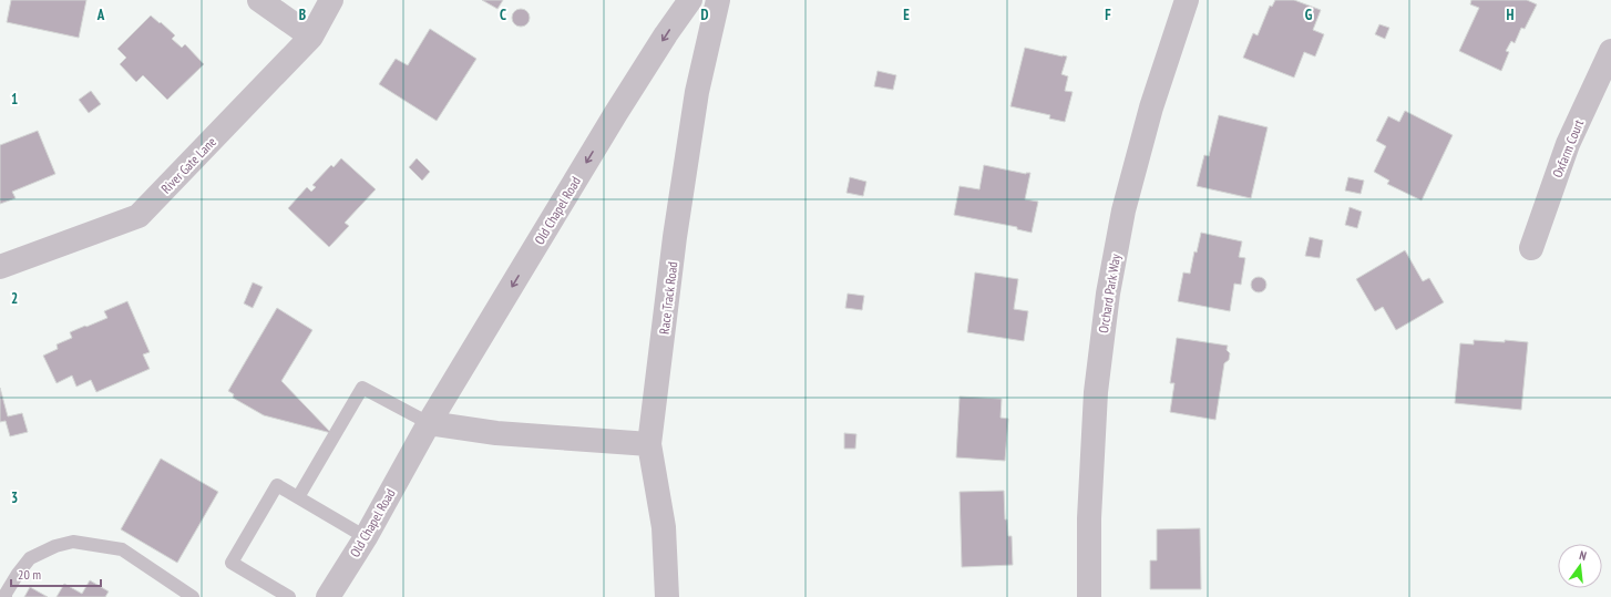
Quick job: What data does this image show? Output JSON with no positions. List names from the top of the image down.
{
  "streets": {
    "street": [
      "Oxfarm Court",
      "River Gate Lane",
      "Old Chapel Road",
      "Orchard Park Way",
      "Race Track Road"
    ]
  },
  "one_way": ["Old Chapel Road"],
  "scale_bar": "20 m",
  "north": "top",
  "grid": {
    "columns": [
      "A",
      "B",
      "C",
      "D",
      "E",
      "F",
      "G",
      "H"
    ],
    "rows": ["1", "2", "3"]
  }
}
